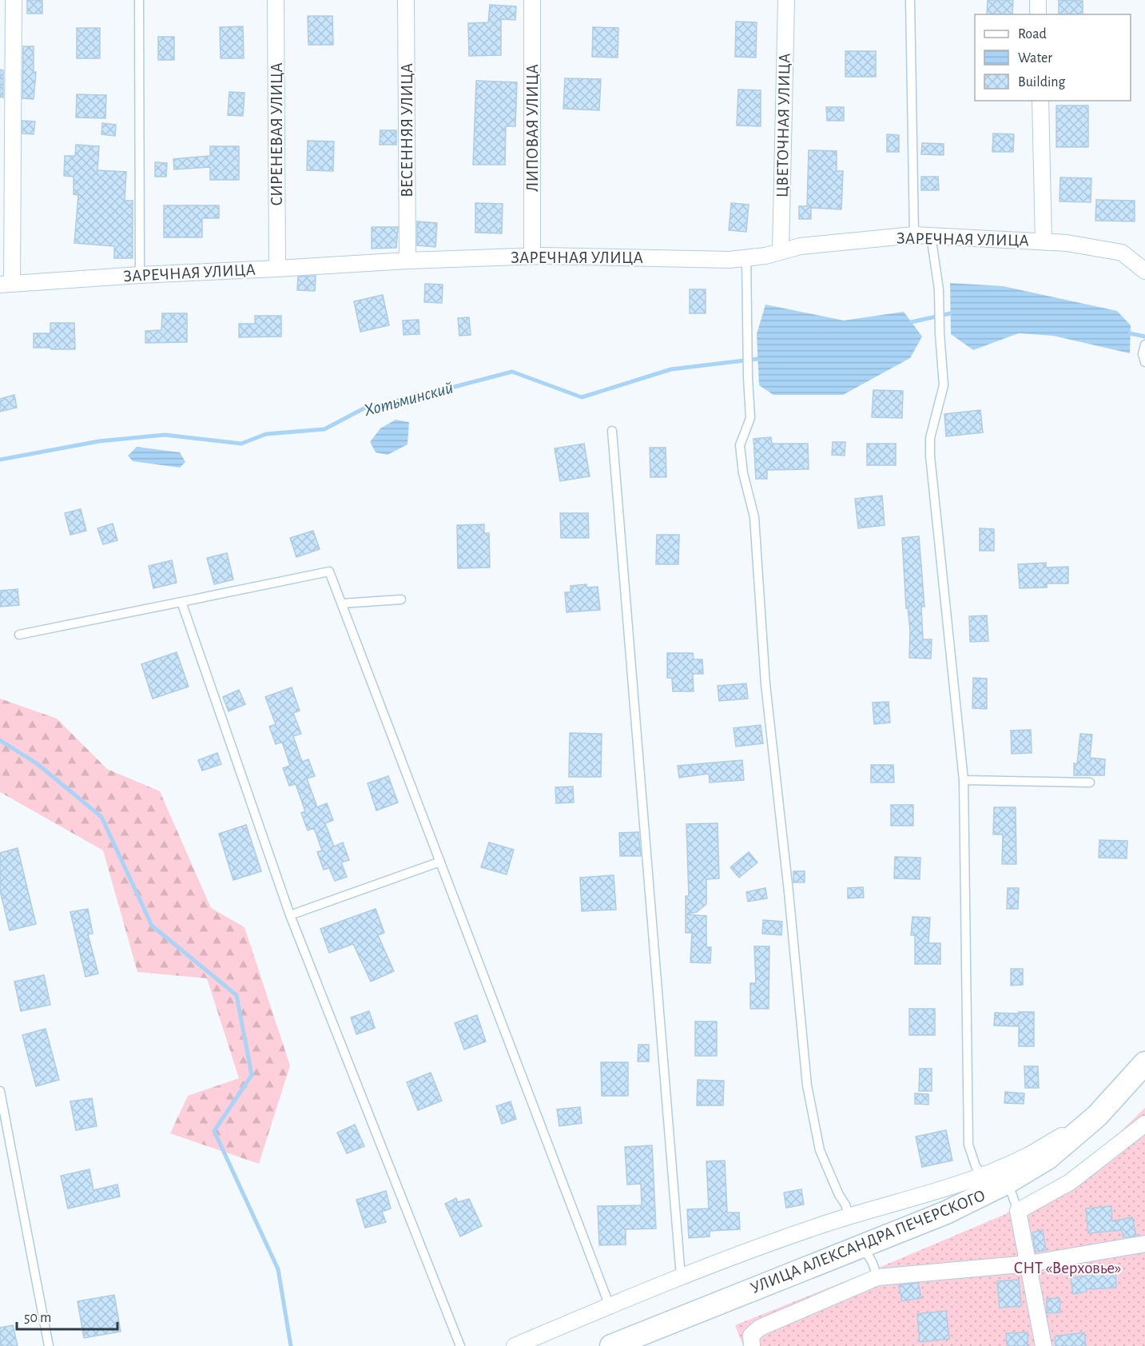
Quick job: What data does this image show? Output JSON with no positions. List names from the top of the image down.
{
  "streets": {
    "main road": ["УЛИЦА АЛЕКСАНДРА ПЕЧЕРСКОГО"],
    "street": [
      "ЦВЕТОЧНАЯ УЛИЦА",
      "ЛИПОВАЯ УЛИЦА",
      "ВЕСЕННЯЯ УЛИЦА",
      "СИРЕНЕВАЯ УЛИЦА",
      "ЗАРЕЧНАЯ УЛИЦА"
    ]
  },
  "crossings": [
    ["ЦВЕТОЧНАЯ УЛИЦА", "ЗАРЕЧНАЯ УЛИЦА"],
    ["ЛИПОВАЯ УЛИЦА", "ЗАРЕЧНАЯ УЛИЦА"],
    ["ВЕСЕННЯЯ УЛИЦА", "ЗАРЕЧНАЯ УЛИЦА"],
    ["СИРЕНЕВАЯ УЛИЦА", "ЗАРЕЧНАЯ УЛИЦА"]
  ],
  "water": ["Хотьминский"],
  "parks": ["СНТ «Верховье»"],
  "legend": ["Road", "Water", "Building"],
  "scale_bar": "50 m"
}
